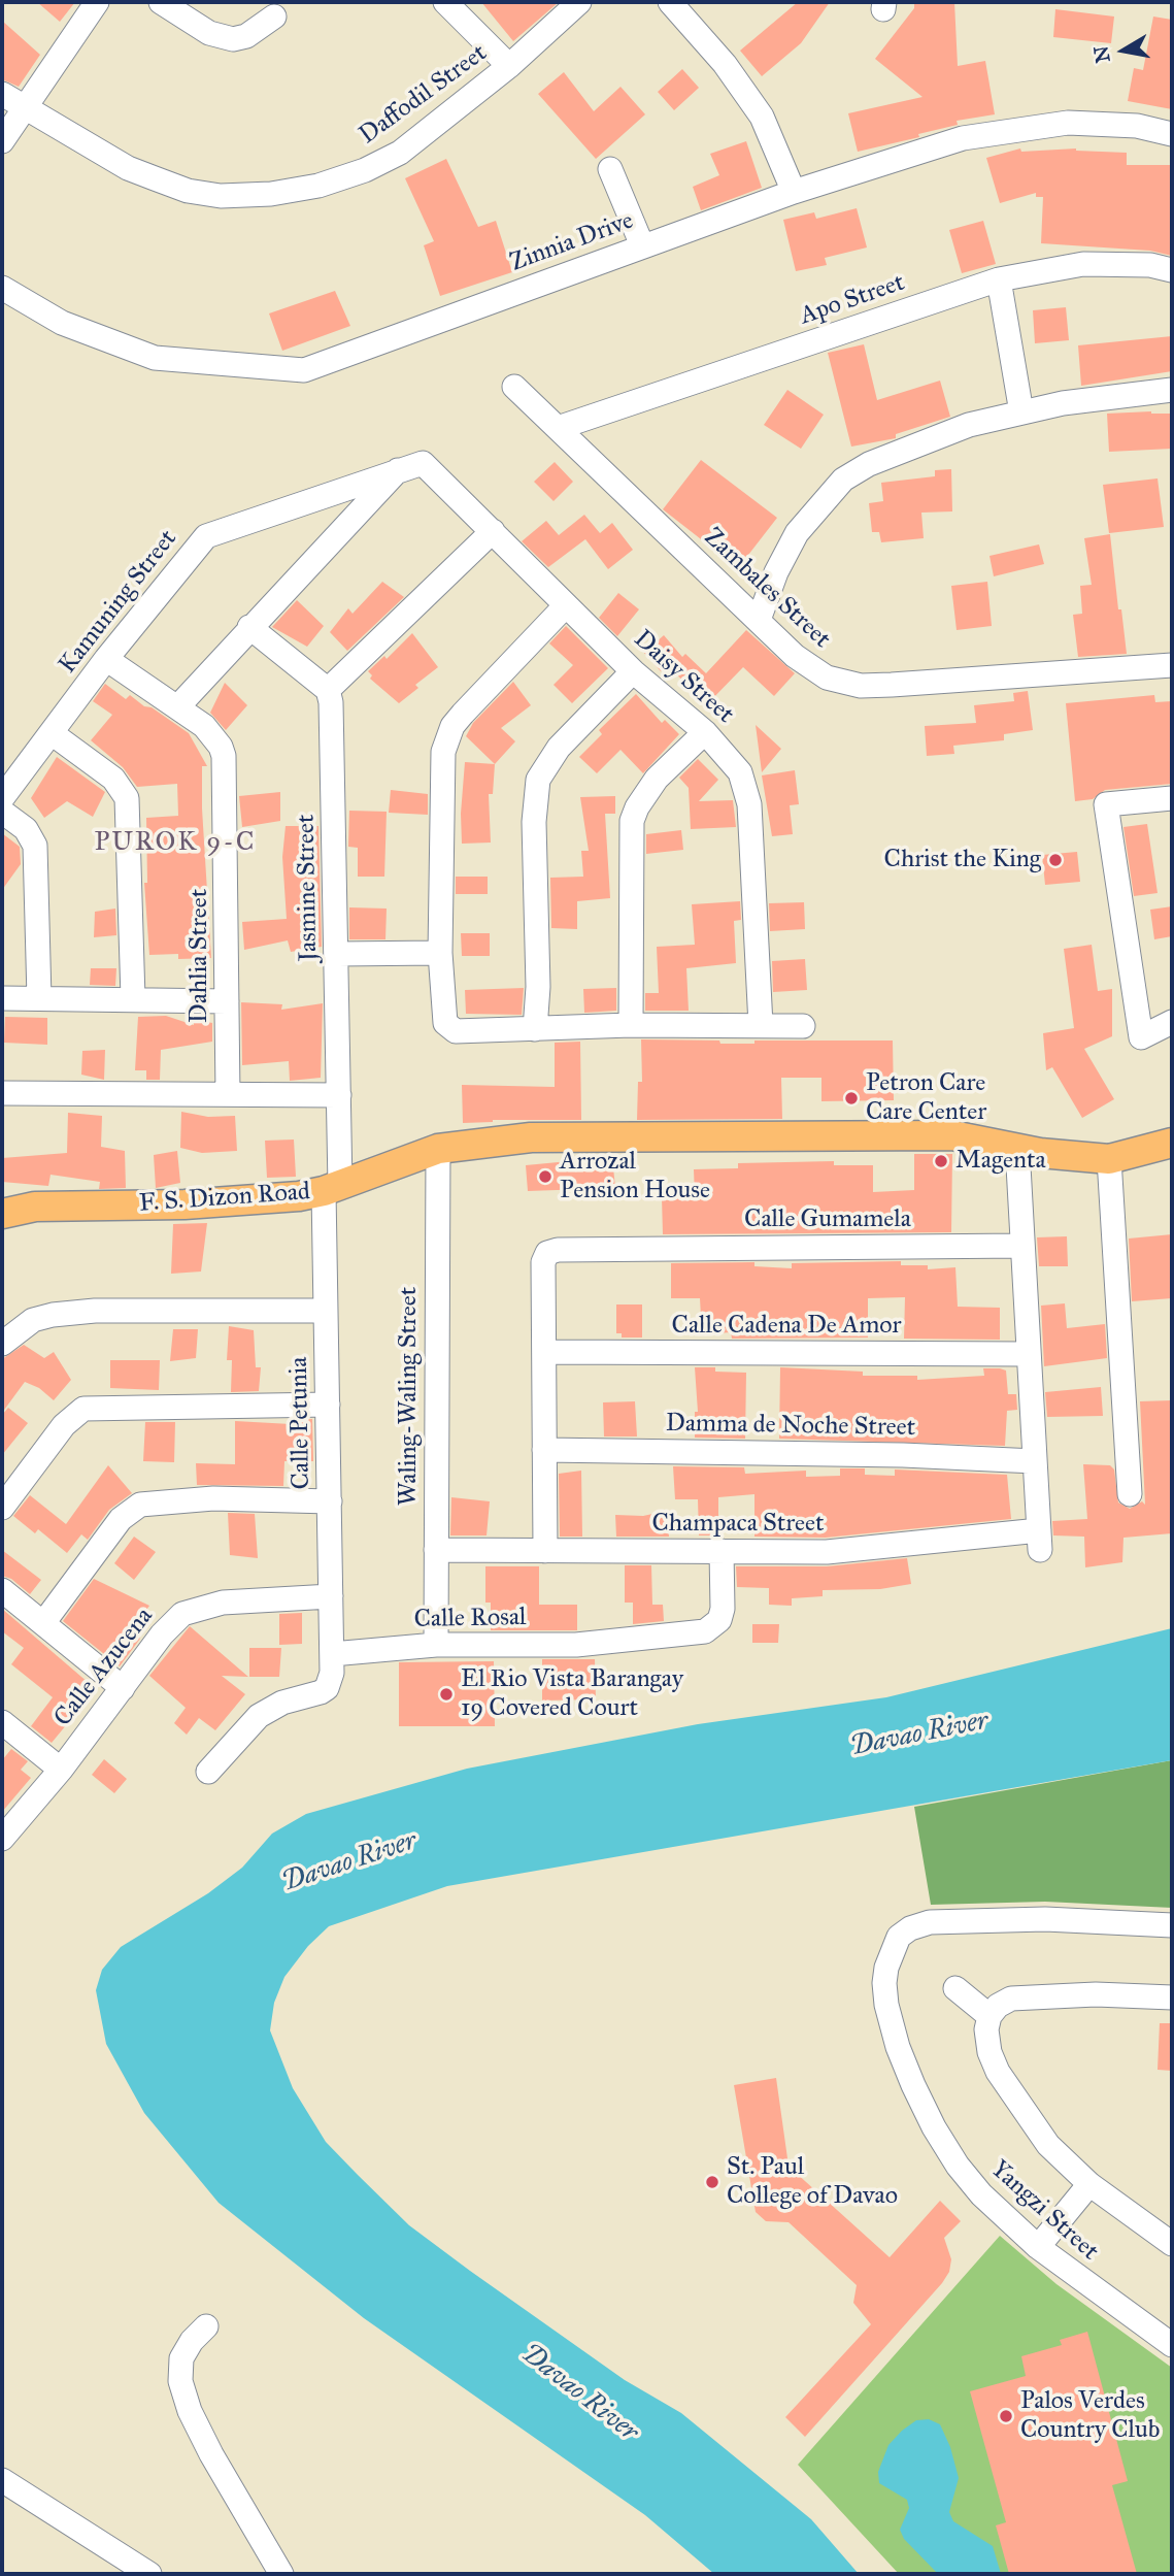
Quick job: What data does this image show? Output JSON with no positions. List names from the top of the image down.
{
  "streets": {
    "main road": ["F. S. Dizon Road"],
    "street": [
      "Daffodil Street",
      "Zinnia Drive",
      "Apo Street",
      "Zambales Street",
      "Kamuning Street",
      "Daisy Street",
      "Jasmine Street",
      "Dahlia Street",
      "Calle Gumamela",
      "Calle Cadena De Amor",
      "Waling-Waling Street",
      "Calle Petunia",
      "Damma de Noche Street",
      "Champaca Street",
      "Calle Rosal",
      "Calle Azucena",
      "Yangzi Street"
    ]
  },
  "crossings": [
    ["Apo Street", "Zambales Street"],
    ["Kamuning Street", "Daisy Street"],
    ["Kamuning Street", "Dahlia Street"],
    ["Jasmine Street", "F. S. Dizon Road"],
    ["Jasmine Street", "Calle Petunia"],
    ["F. S. Dizon Road", "Waling-Waling Street"],
    ["F. S. Dizon Road", "Calle Petunia"],
    ["Calle Gumamela", "Calle Cadena De Amor"],
    ["Waling-Waling Street", "Champaca Street"],
    ["Waling-Waling Street", "Calle Rosal"],
    ["Calle Petunia", "Calle Rosal"],
    ["Calle Petunia", "Calle Azucena"],
    ["Damma de Noche Street", "Champaca Street"],
    ["Champaca Street", "Calle Rosal"]
  ],
  "districts": ["PUROK 9-C"],
  "water": ["Davao River"],
  "places": [
    "Christ the King",
    "Petron Care Care Center",
    "Magenta",
    "Arrozal Pension House",
    "El Rio Vista Barangay 19 Covered Court",
    "St. Paul College of Davao",
    "Palos Verdes Country Club"
  ],
  "north": "left"
}
